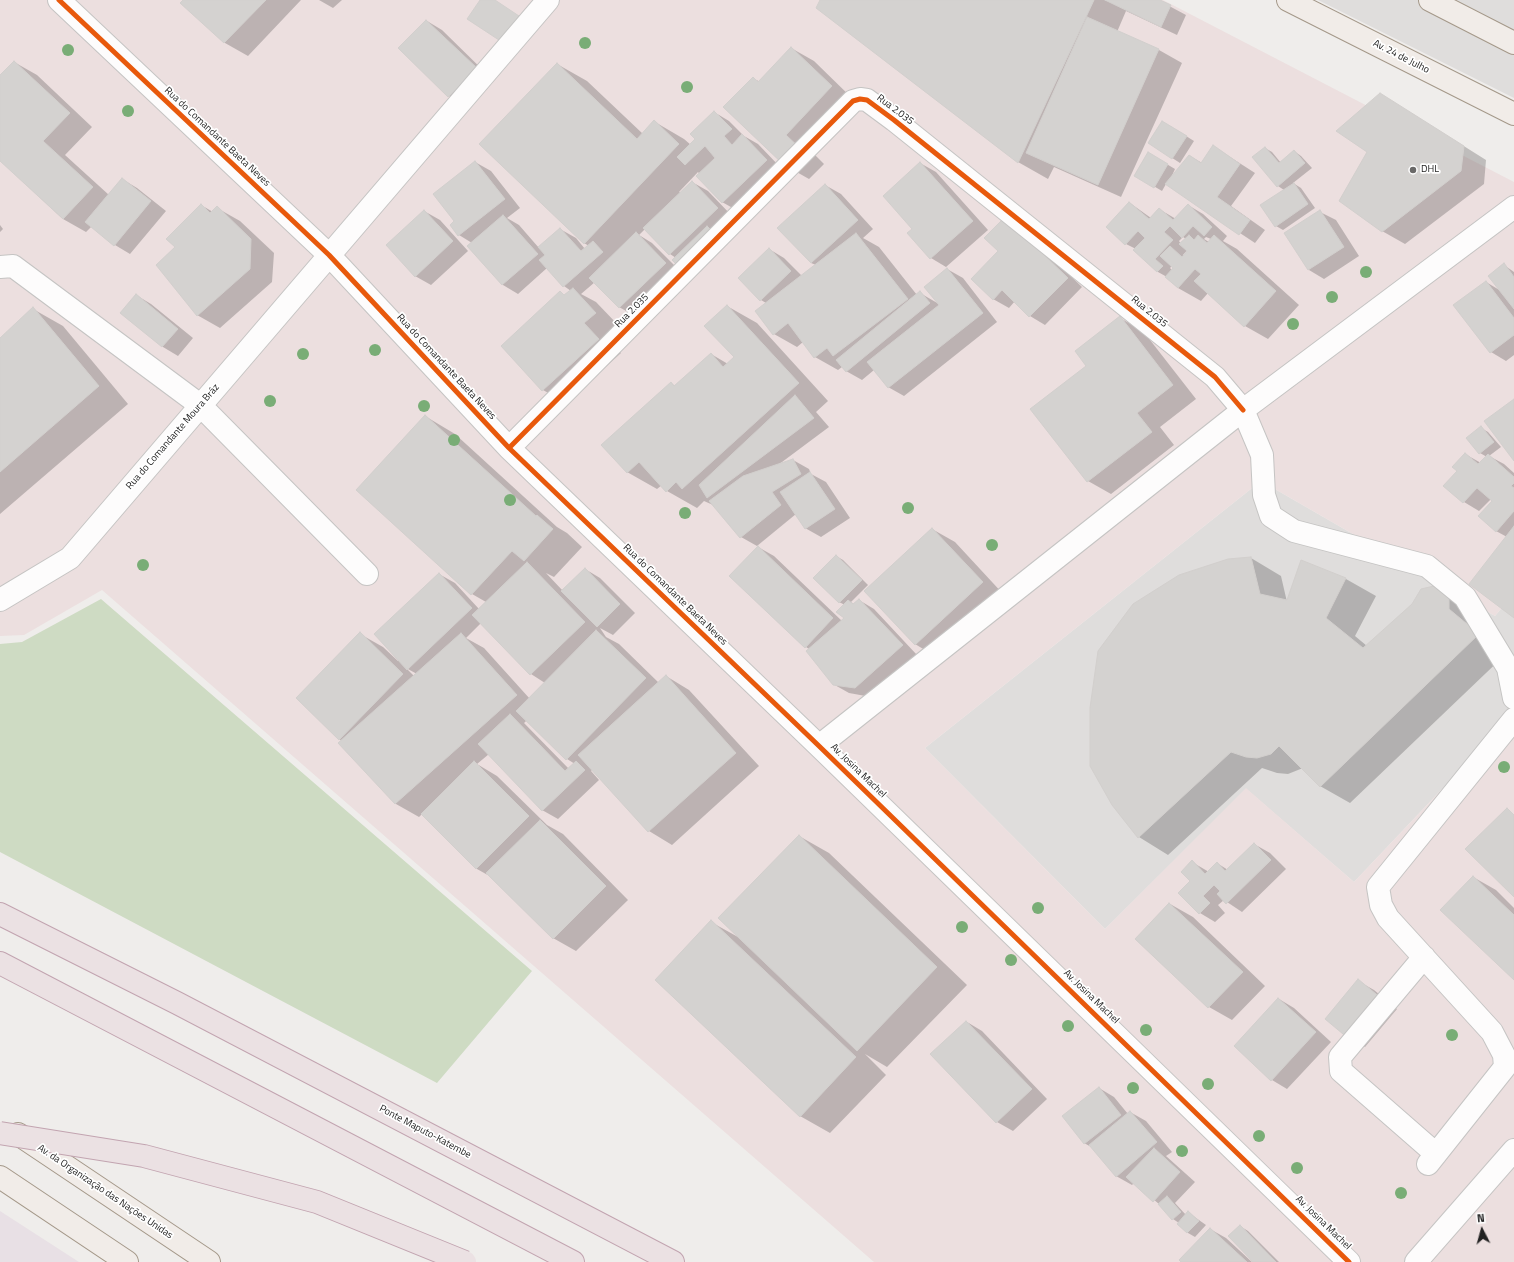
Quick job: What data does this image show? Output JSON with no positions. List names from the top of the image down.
{
  "streets": {
    "highway": ["Ponte Maputo-Katembe"],
    "main road": ["Av. 24 de Julho", "Av. da Organização das Nações Unidas"],
    "street": [
      "Rua 2.035",
      "Rua do Comandante Baeta Neves",
      "Rua do Comandante Moura Bráz",
      "Av. Josina Machel"
    ]
  },
  "crossings": [
    ["Rua 2.035", "Rua do Comandante Baeta Neves"],
    ["Rua do Comandante Baeta Neves", "Rua do Comandante Moura Bráz"],
    ["Rua do Comandante Baeta Neves", "Av. Josina Machel"]
  ],
  "places": ["DHL"],
  "north": "top"
}
